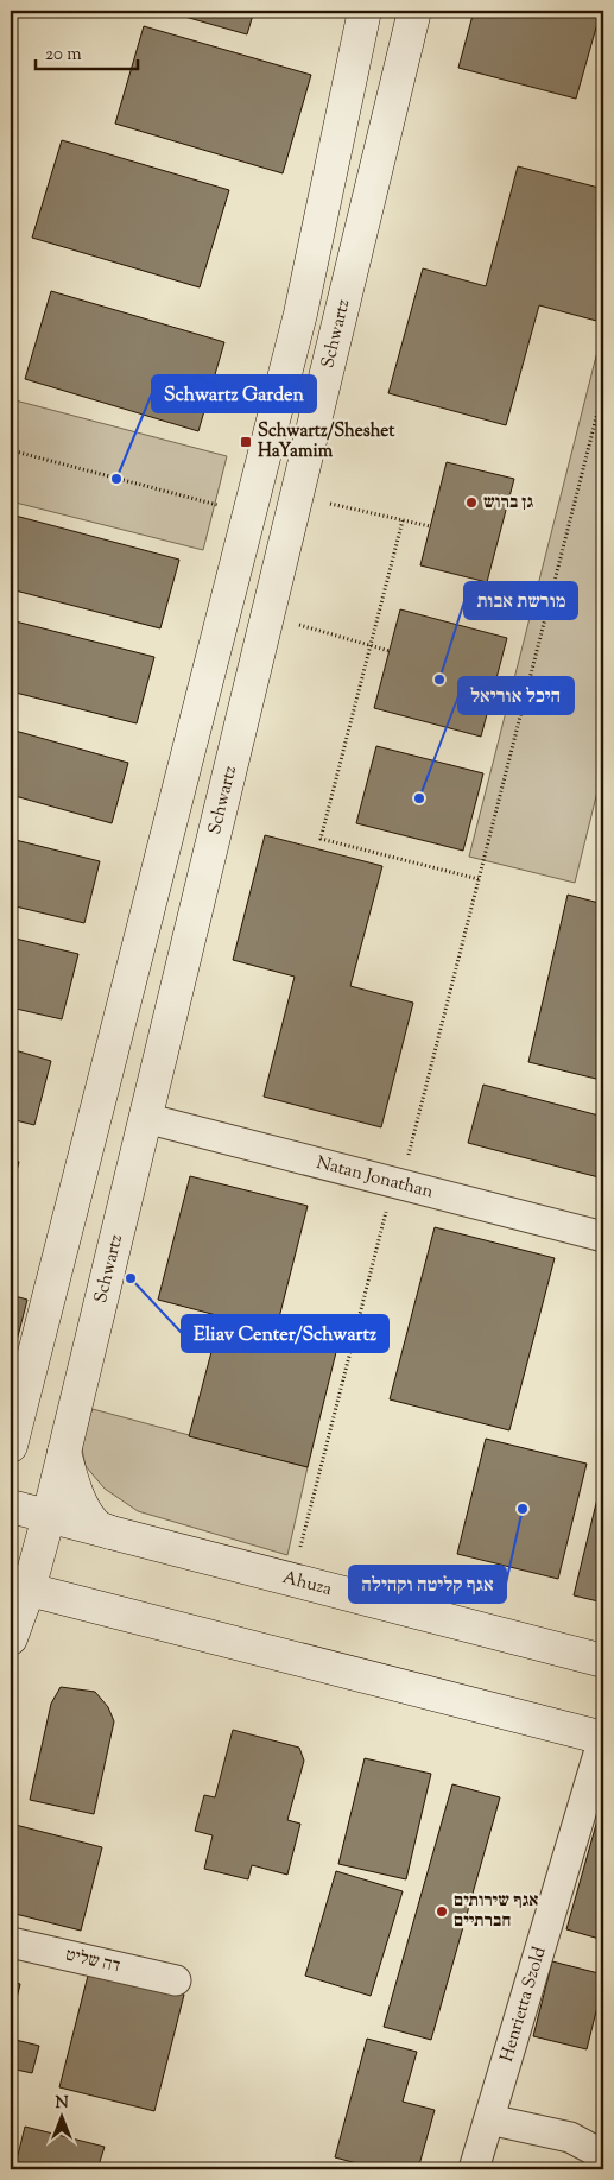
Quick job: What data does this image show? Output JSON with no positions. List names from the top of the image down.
{
  "streets": {
    "street": [
      "Schwartz",
      "Natan Jonathan",
      "Ahuza",
      "דה שליט",
      "Henrietta Szold"
    ]
  },
  "crossings": [
    ["Schwartz", "Natan Jonathan"],
    ["Schwartz", "Ahuza"]
  ],
  "places": {
    "transit": ["Schwartz/Sheshet HaYamim"],
    "other": [
      "Schwartz Garden",
      "גן ברוש",
      "מורשת אבות",
      "היכל אוריאל",
      "Eliav Center/Schwartz",
      "אגף קליטה וקהילה",
      "אגף שירותים חברתיים"
    ]
  },
  "scale_bar": "20 m",
  "north": "top"
}
